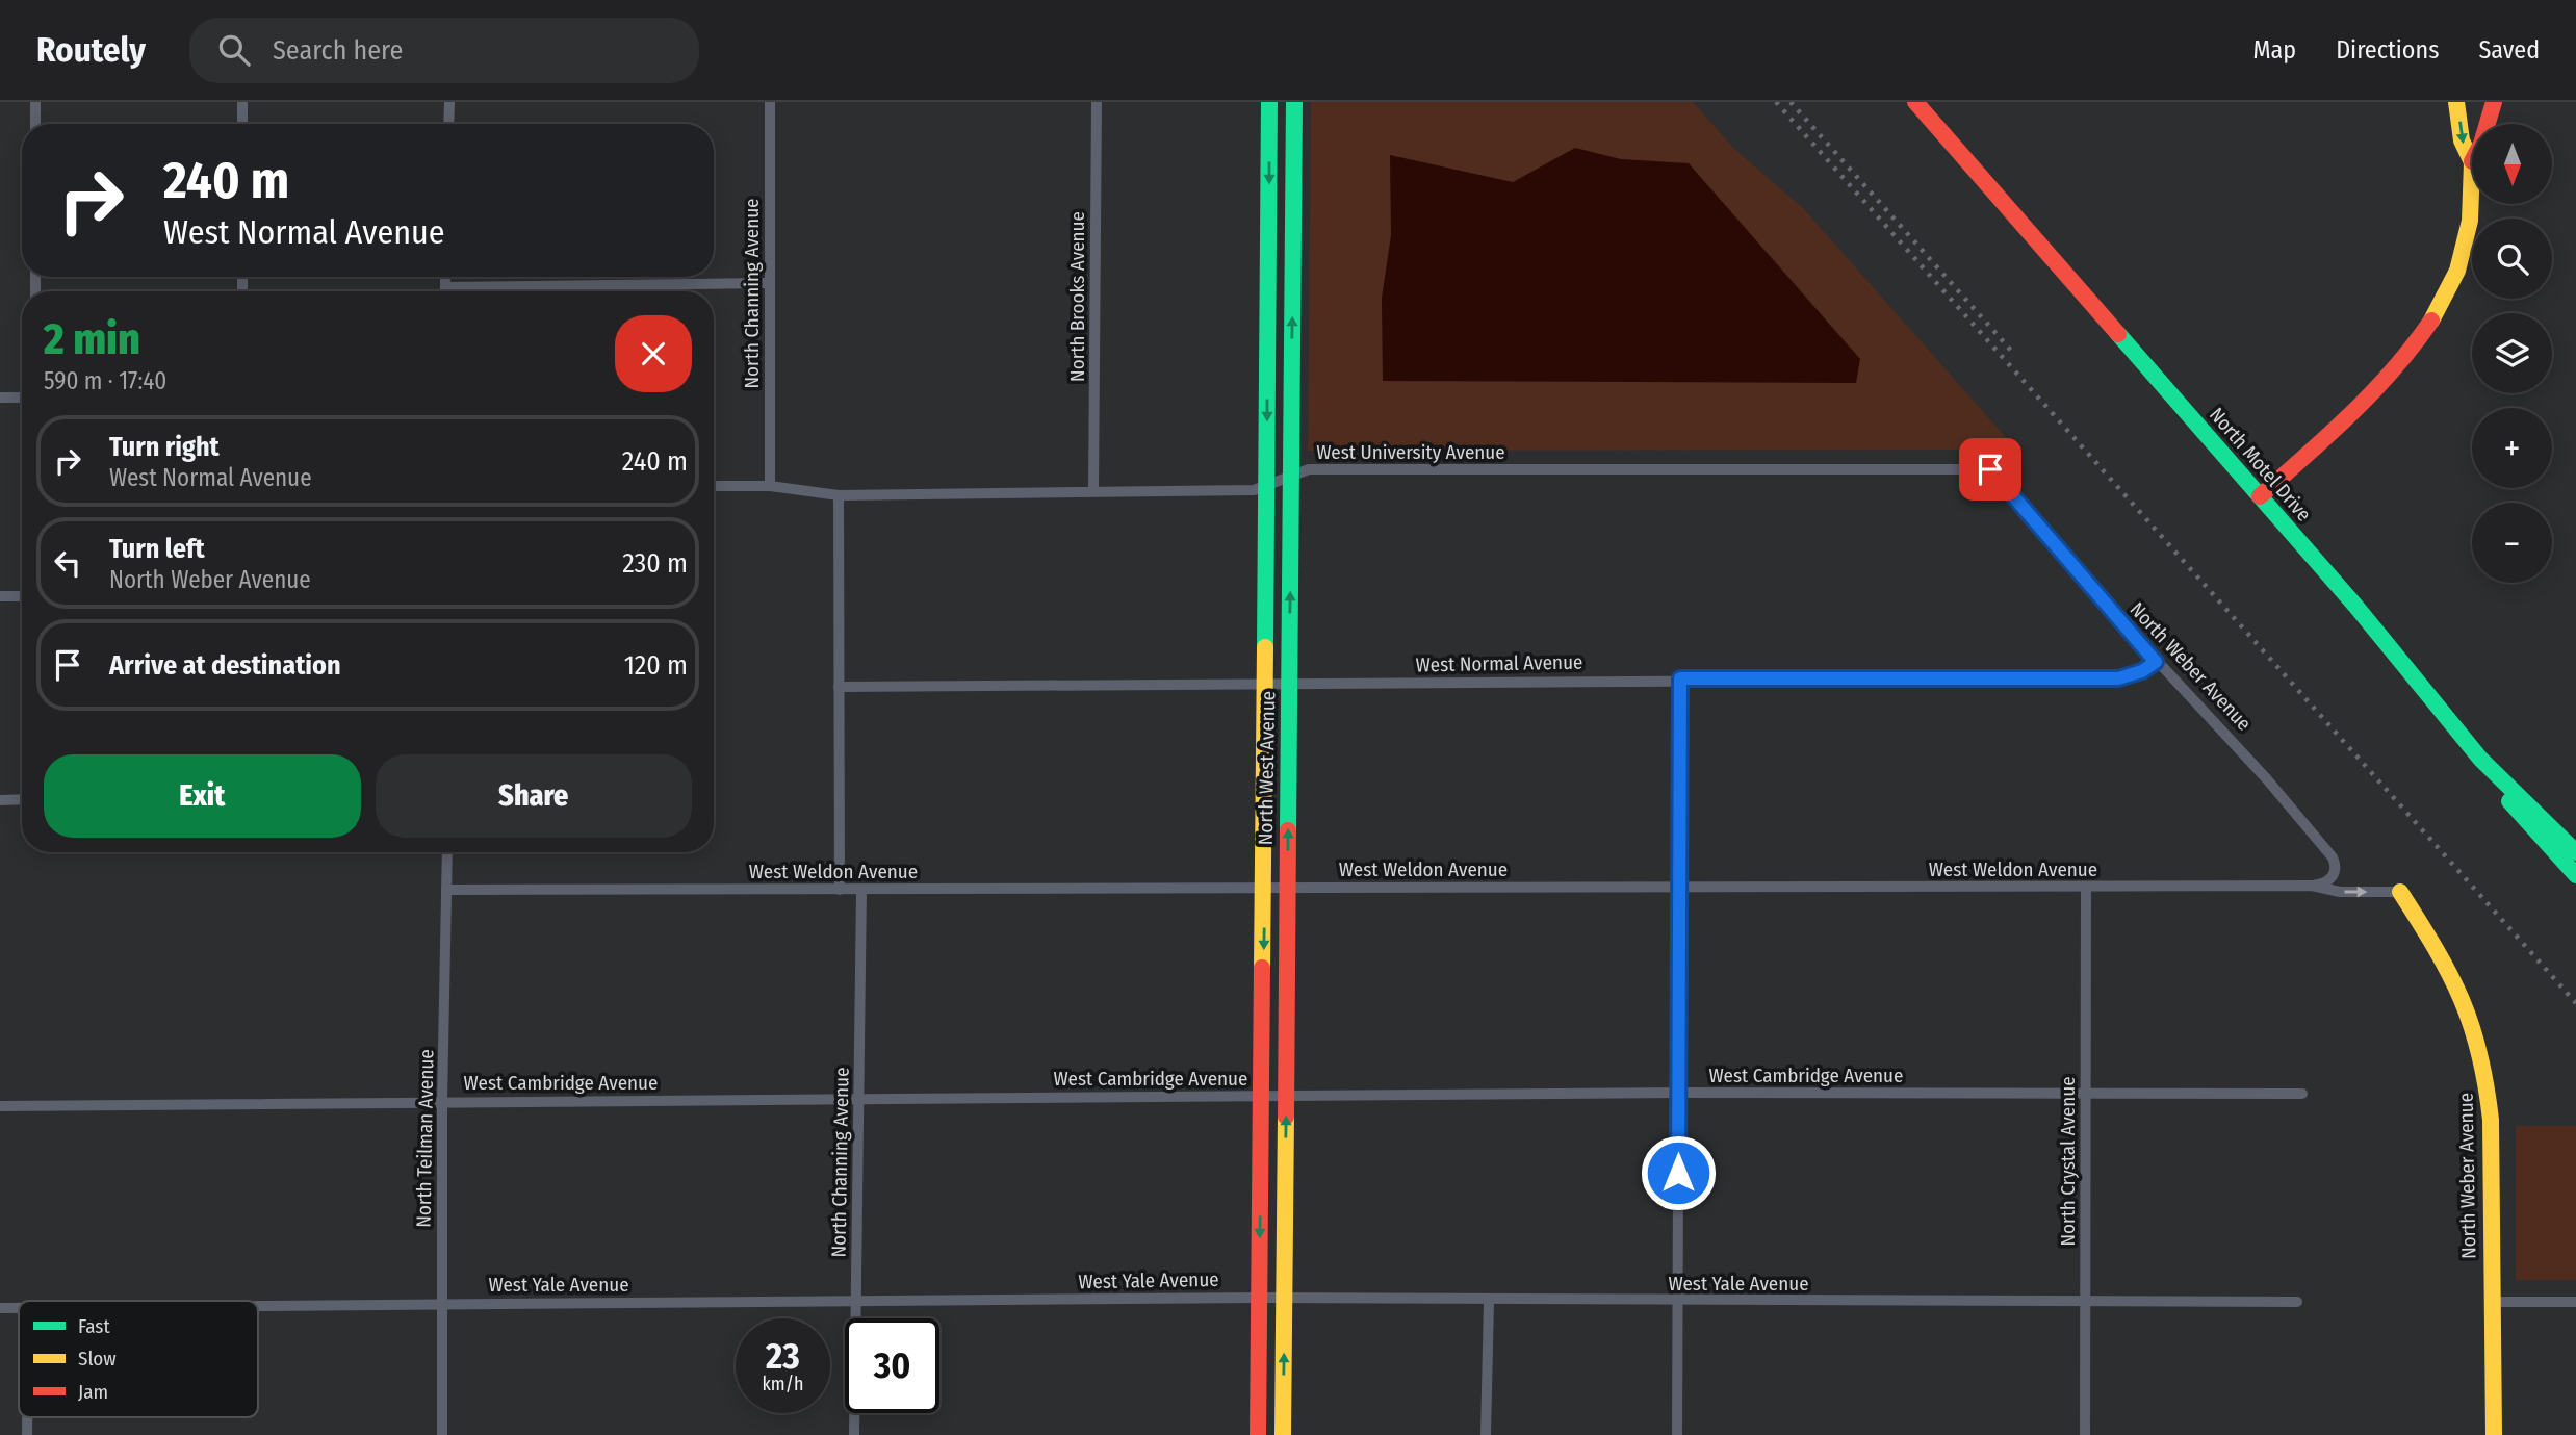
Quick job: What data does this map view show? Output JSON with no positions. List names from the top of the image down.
{
  "streets": {
    "main road": ["North Motel Drive", "North Weber Avenue", "North West Avenue"],
    "street": [
      "North Channing Avenue",
      "North Brooks Avenue",
      "West University Avenue",
      "West Normal Avenue",
      "West Weldon Avenue",
      "West Cambridge Avenue",
      "North Teilman Avenue",
      "North Crystal Avenue",
      "West Yale Avenue"
    ]
  },
  "crossings": [
    ["North Channing Avenue", "West University Avenue"],
    ["North Channing Avenue", "West Weldon Avenue"],
    ["North Channing Avenue", "West Cambridge Avenue"],
    ["North Channing Avenue", "West Yale Avenue"],
    ["North Brooks Avenue", "West University Avenue"],
    ["West University Avenue", "North Weber Avenue"],
    ["West University Avenue", "North West Avenue"],
    ["West Normal Avenue", "North Weber Avenue"],
    ["West Normal Avenue", "North West Avenue"],
    ["North Weber Avenue", "West Weldon Avenue"],
    ["North West Avenue", "West Weldon Avenue"],
    ["North West Avenue", "West Cambridge Avenue"],
    ["North West Avenue", "West Yale Avenue"],
    ["West Weldon Avenue", "North Teilman Avenue"],
    ["West Weldon Avenue", "North Crystal Avenue"],
    ["West Cambridge Avenue", "North Teilman Avenue"],
    ["West Cambridge Avenue", "North Crystal Avenue"],
    ["North Teilman Avenue", "West Yale Avenue"],
    ["North Crystal Avenue", "West Yale Avenue"]
  ],
  "legend": ["Fast", "Slow", "Jam"],
  "north": "bottom",
  "page": {
    "header": "Routely",
    "search": "Search here",
    "nav": ["Map", "Directions", "Saved"],
    "map_buttons": ["+", "−"],
    "turn": ["240 m", "West Normal Avenue"],
    "heading": ["2 min", "590 m · 17:40"],
    "list": [
      {
        "name": "Turn right",
        "note": "West Normal Avenue",
        "value": "240 m"
      },
      {
        "name": "Turn left",
        "note": "North Weber Avenue",
        "value": "230 m"
      },
      {
        "name": "Arrive at destination",
        "value": "120 m"
      }
    ],
    "buttons": ["Exit", "Share"],
    "speed": "23 km/h",
    "limit": "30"
  }
}
